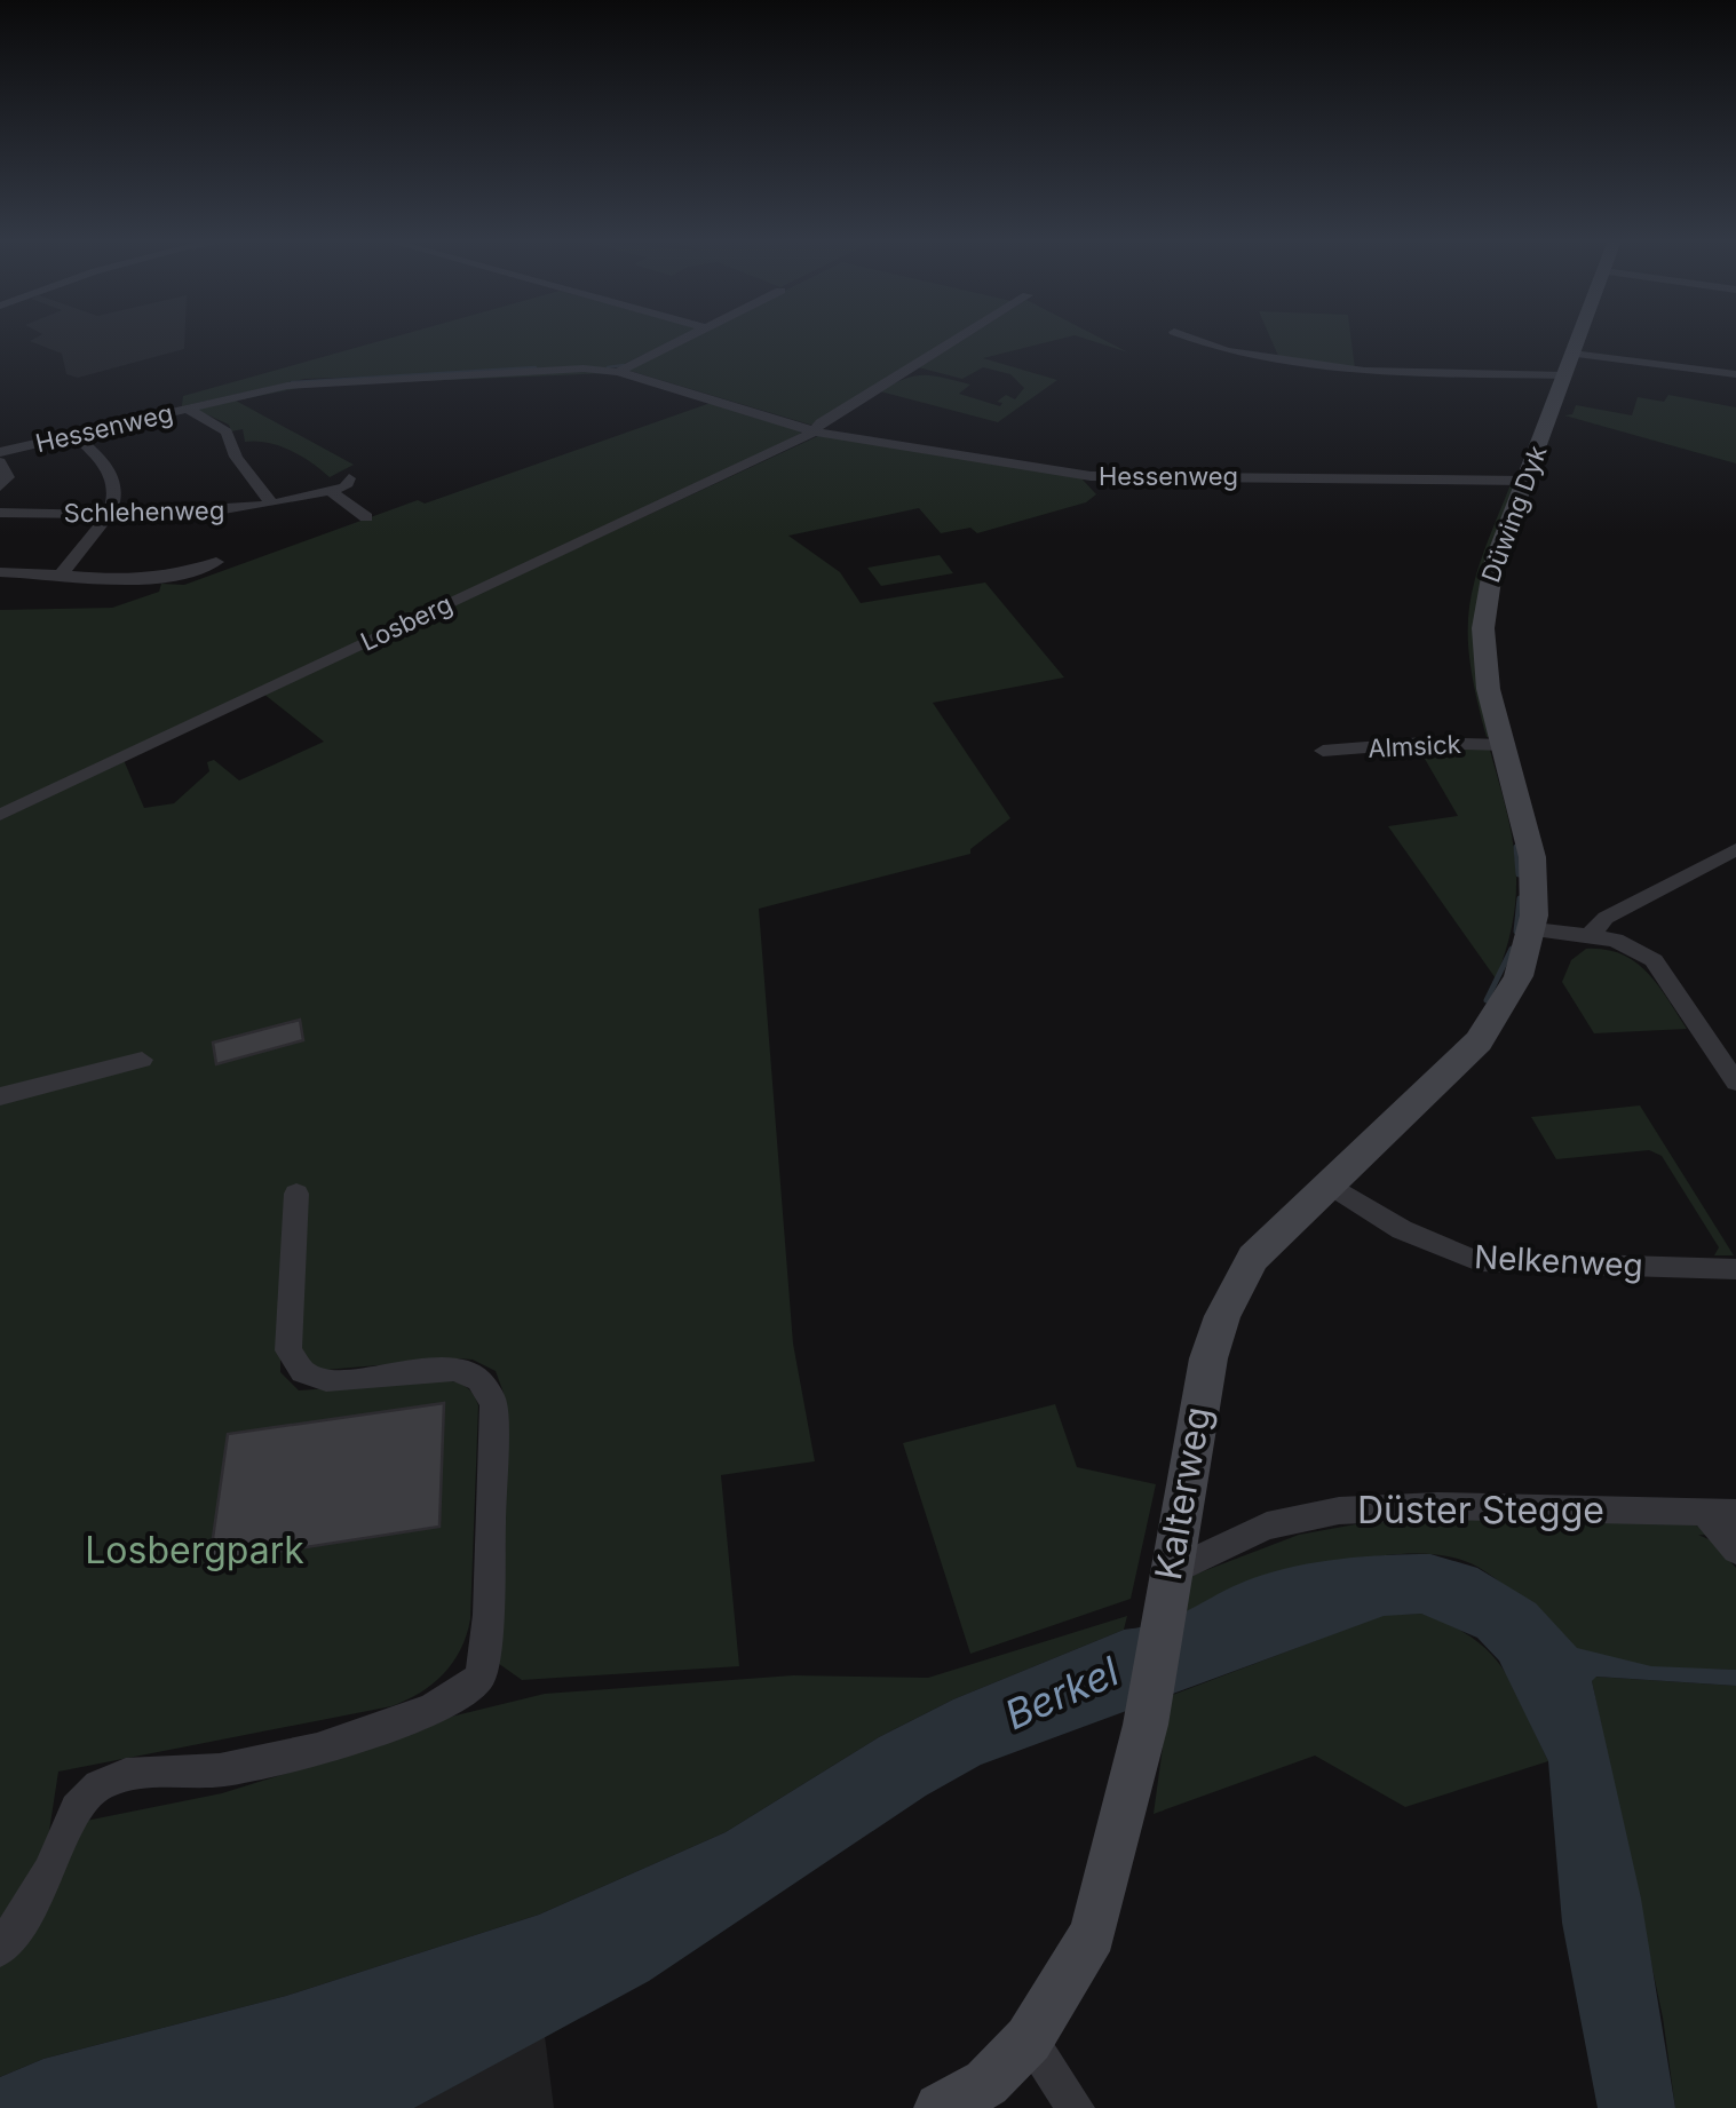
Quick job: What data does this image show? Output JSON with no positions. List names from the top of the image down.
{
  "streets": {
    "street": [
      "Hessenweg",
      "Schlehenweg",
      "Düwing Dyk",
      "Losberg",
      "Almsick",
      "Nelkenweg",
      "Kalterweg",
      "Düster Stegge"
    ]
  },
  "crossings": [
    ["Hessenweg", "Düwing Dyk"],
    ["Hessenweg", "Losberg"],
    ["Düwing Dyk", "Almsick"],
    ["Düwing Dyk", "Kalterweg"],
    ["Nelkenweg", "Kalterweg"],
    ["Kalterweg", "Düster Stegge"]
  ],
  "water": ["Berkel"],
  "parks": ["Losbergpark"]
}
